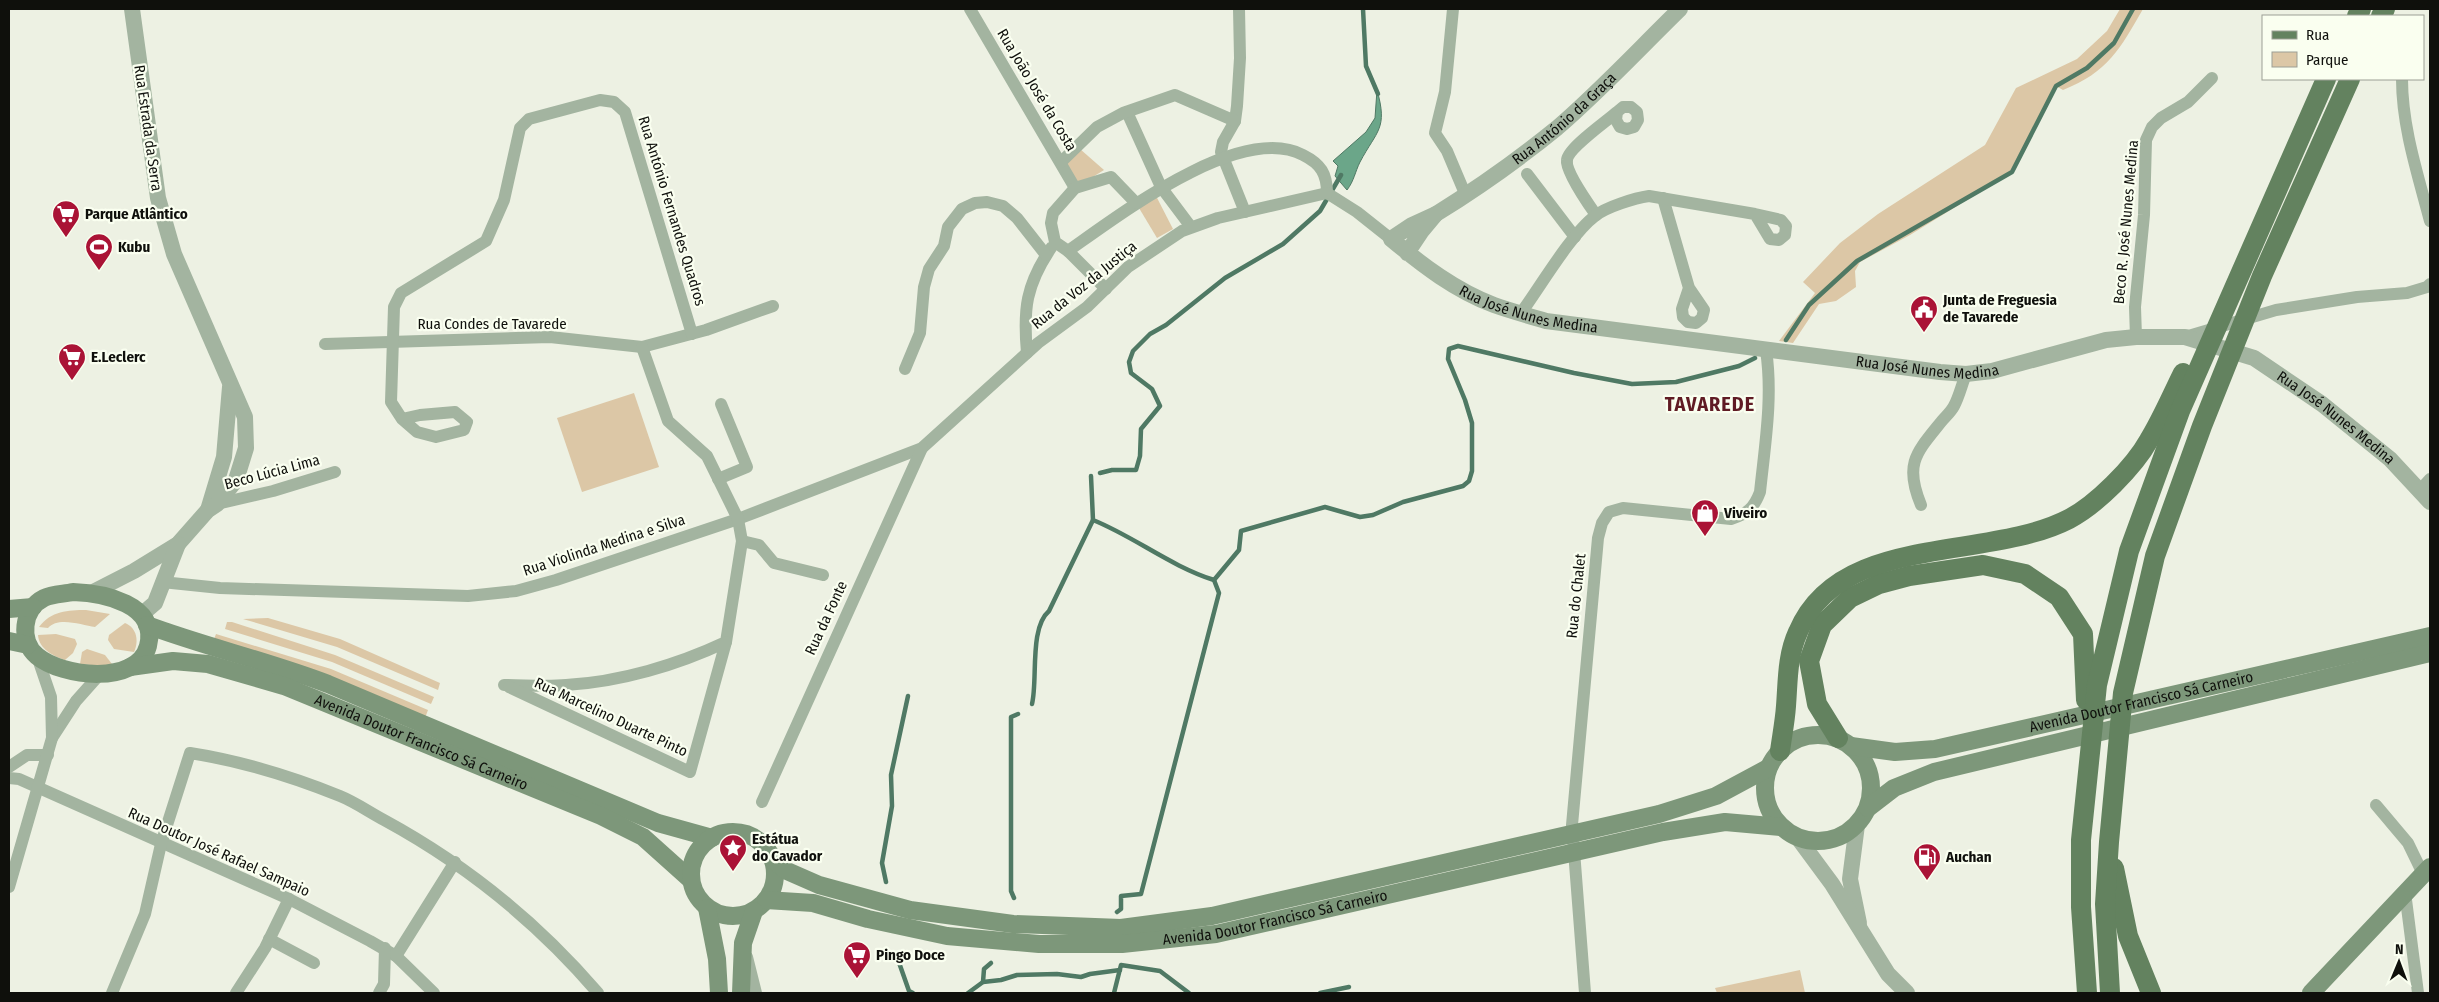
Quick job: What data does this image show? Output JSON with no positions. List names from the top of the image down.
{
  "streets": {
    "main road": ["Avenida Doutor Francisco Sá Carneiro"],
    "street": [
      "Rua João José da Costa",
      "Rua António da Graça",
      "Rua Estrada da Serra",
      "Rua António Fernandes Quadros",
      "Beco R. José Nunes Medina",
      "Rua da Voz da Justiça",
      "Rua José Nunes Medina",
      "Rua Condes de Tavarede",
      "Beco Lúcia Lima",
      "Rua Violinda Medina e Silva",
      "Rua do Chalet",
      "Rua da Fonte",
      "Rua Marcelino Duarte Pinto",
      "Rua Doutor José Rafael Sampaio"
    ]
  },
  "crossings": [
    ["Rua António da Graça", "Rua José Nunes Medina"],
    ["Rua Estrada da Serra", "Beco Lúcia Lima"],
    ["Rua António Fernandes Quadros", "Rua Condes de Tavarede"],
    ["Beco R. José Nunes Medina", "Rua José Nunes Medina"],
    ["Rua da Voz da Justiça", "Rua Violinda Medina e Silva"],
    ["Rua da Voz da Justiça", "Rua da Fonte"],
    ["Rua José Nunes Medina", "Rua do Chalet"],
    ["Rua Violinda Medina e Silva", "Rua da Fonte"]
  ],
  "districts": ["TAVAREDE"],
  "places": {
    "supermarket": ["Parque Atlântico", "E.Leclerc", "Pingo Doce"],
    "sports": ["Kubu"],
    "public building": ["Junta de Freguesia de Tavarede"],
    "shop": ["Viveiro"],
    "place": ["Estátua do Cavador"],
    "fuel station": ["Auchan"]
  },
  "legend": ["Rua", "Parque"],
  "north": "top"
}
